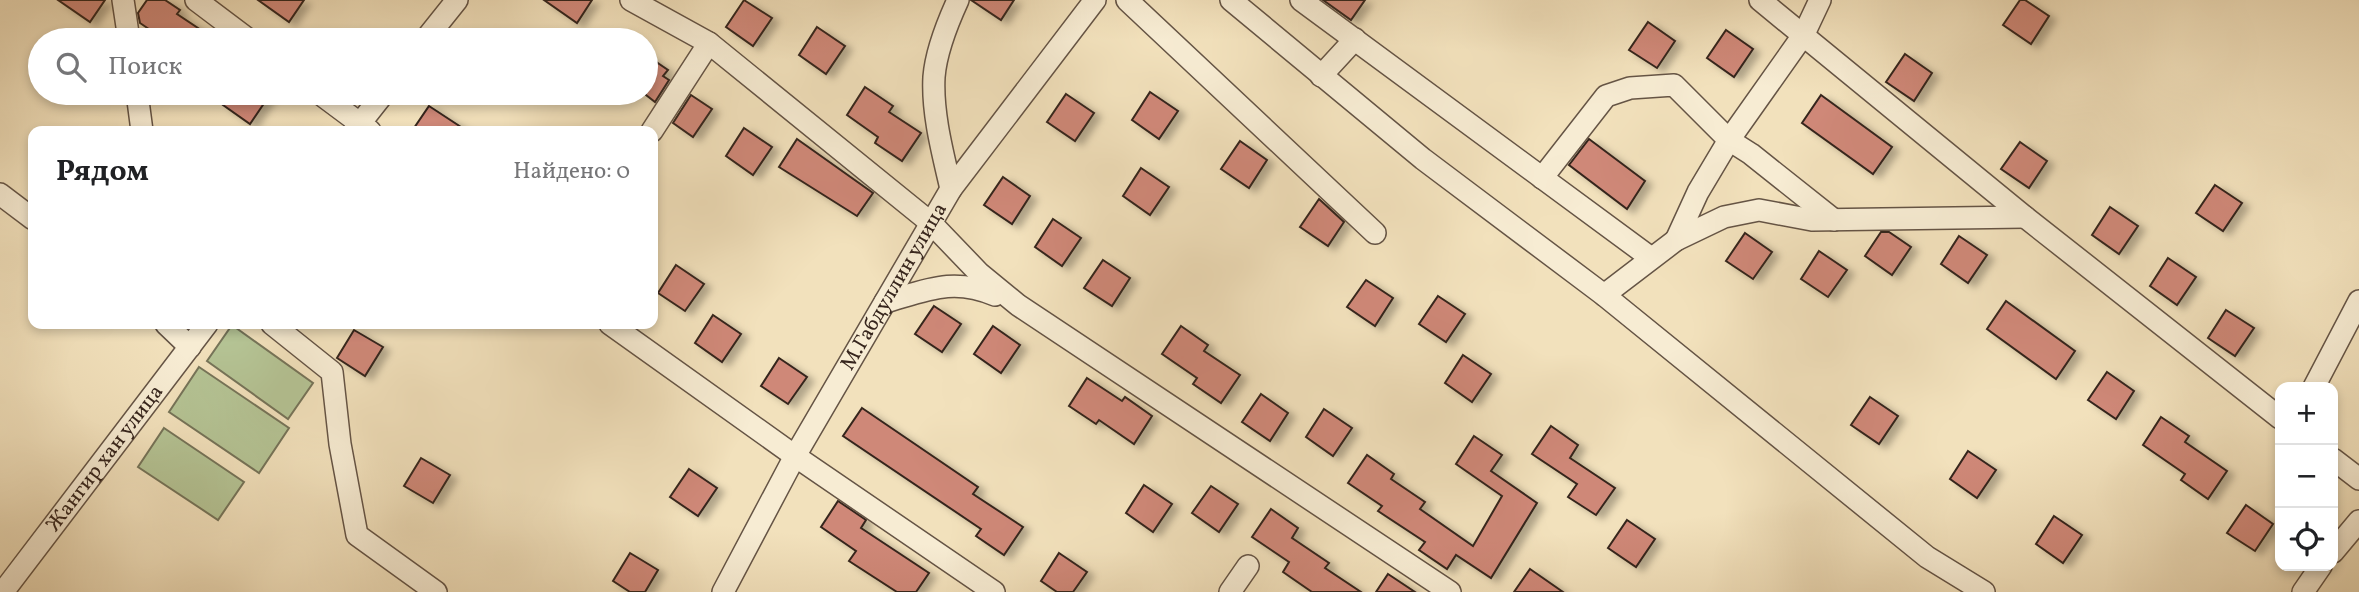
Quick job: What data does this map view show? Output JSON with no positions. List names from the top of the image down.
{
  "streets": {
    "street": ["М.Габдуллин улица", "Жангир хан улица"]
  },
  "page": {
    "search": "Поиск",
    "heading": ["Рядом", "Найдено: 0"],
    "map_buttons": ["+", "−"]
  }
}
